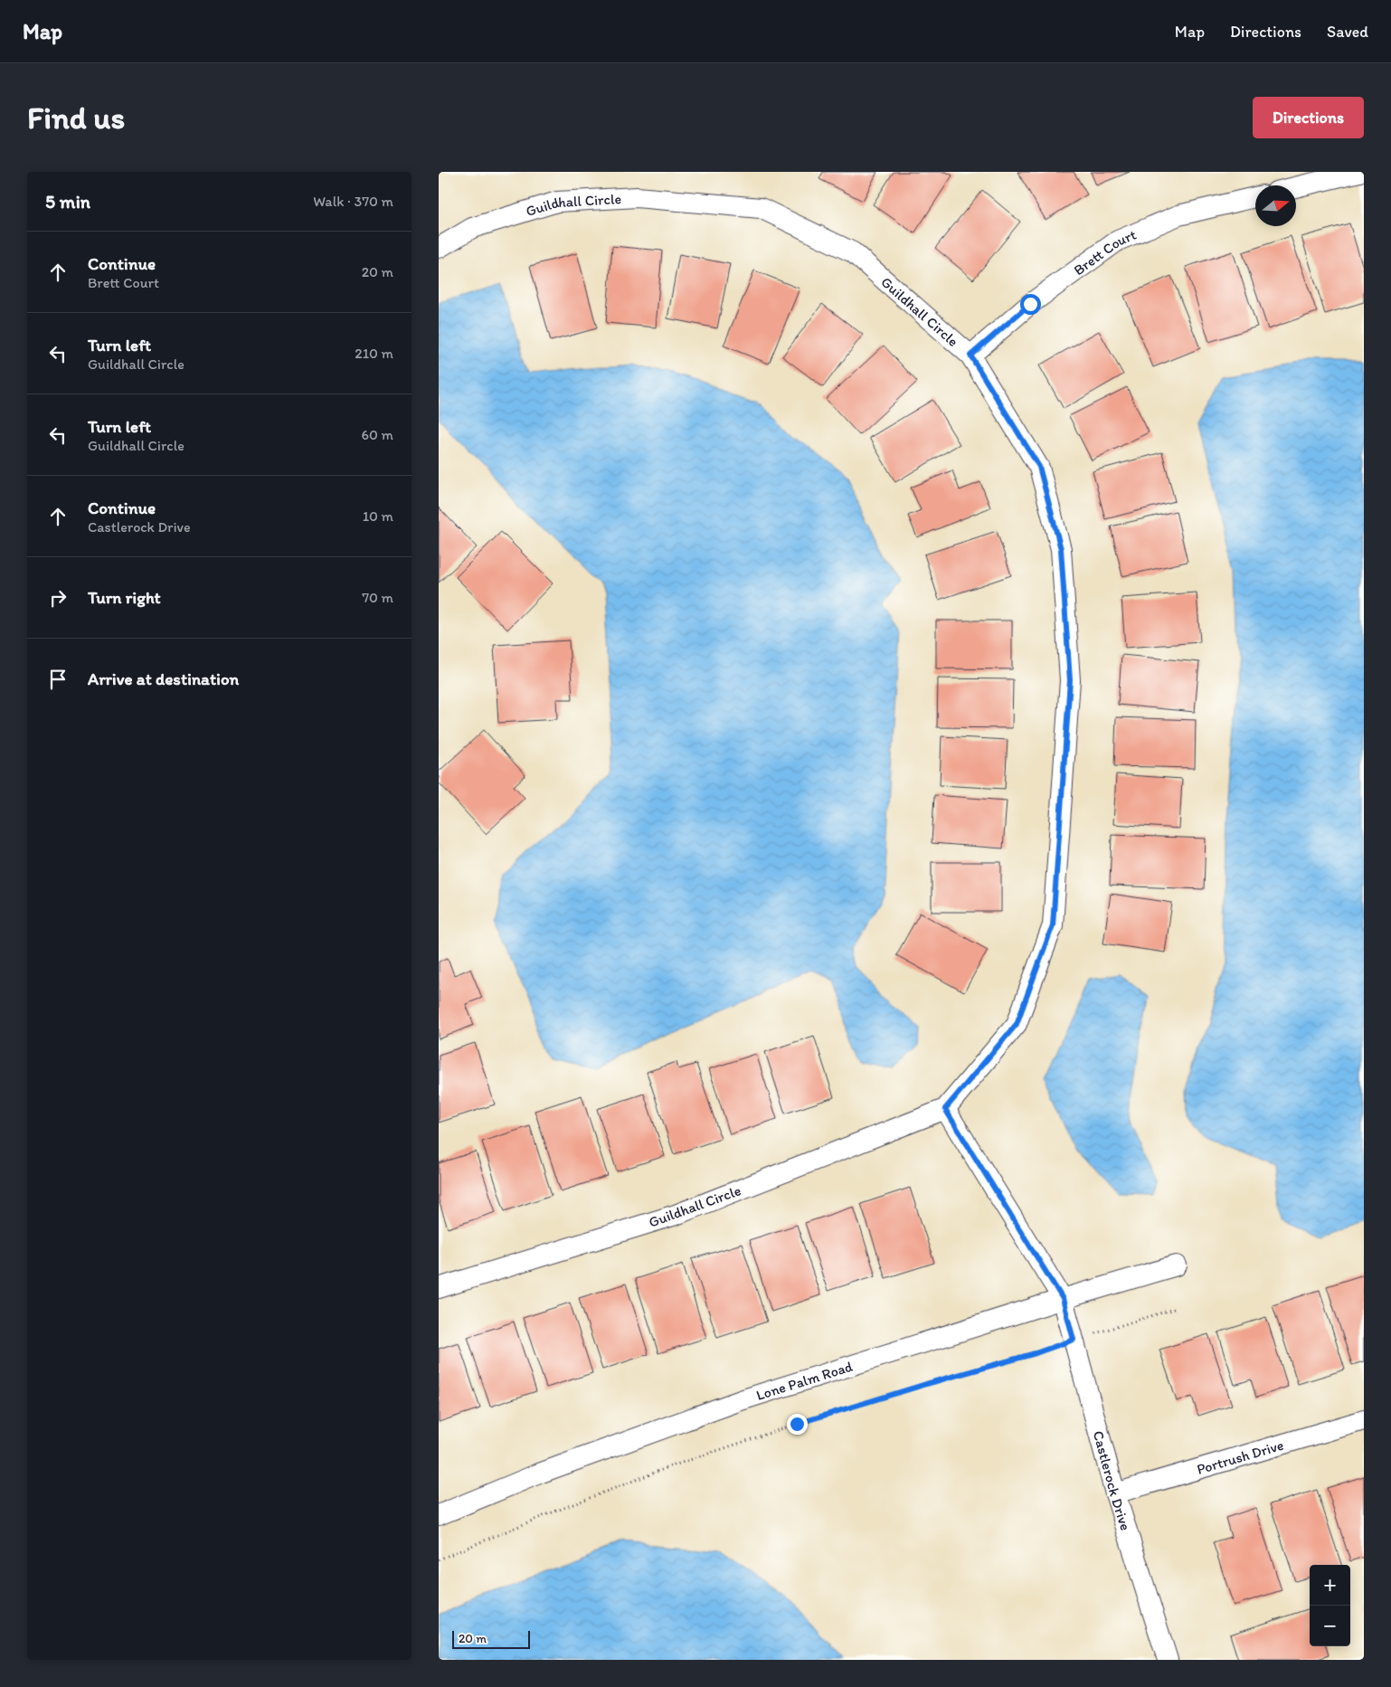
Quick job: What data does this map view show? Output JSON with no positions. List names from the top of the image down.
{
  "streets": {
    "street": [
      "Guildhall Circle",
      "Brett Court",
      "Lone Palm Road",
      "Portrush Drive",
      "Castlerock Drive"
    ]
  },
  "crossings": [
    ["Guildhall Circle", "Brett Court"],
    ["Lone Palm Road", "Castlerock Drive"],
    ["Portrush Drive", "Castlerock Drive"]
  ],
  "scale_bar": "20 m",
  "north": "right",
  "page": {
    "header": "Map",
    "nav": ["Map", "Directions", "Saved"],
    "buttons": "Directions",
    "title": "Find us",
    "heading": ["5 min", "Walk · 370 m"],
    "list": [
      ["Continue", "Brett Court", "20 m"],
      ["Turn left", "Guildhall Circle", "210 m"],
      ["Turn left", "Guildhall Circle", "60 m"],
      ["Continue", "Castlerock Drive", "10 m"],
      ["Turn right", "70 m"],
      "Arrive at destination"
    ],
    "map_buttons": ["+", "−"],
    "scale": "20 m"
  }
}
